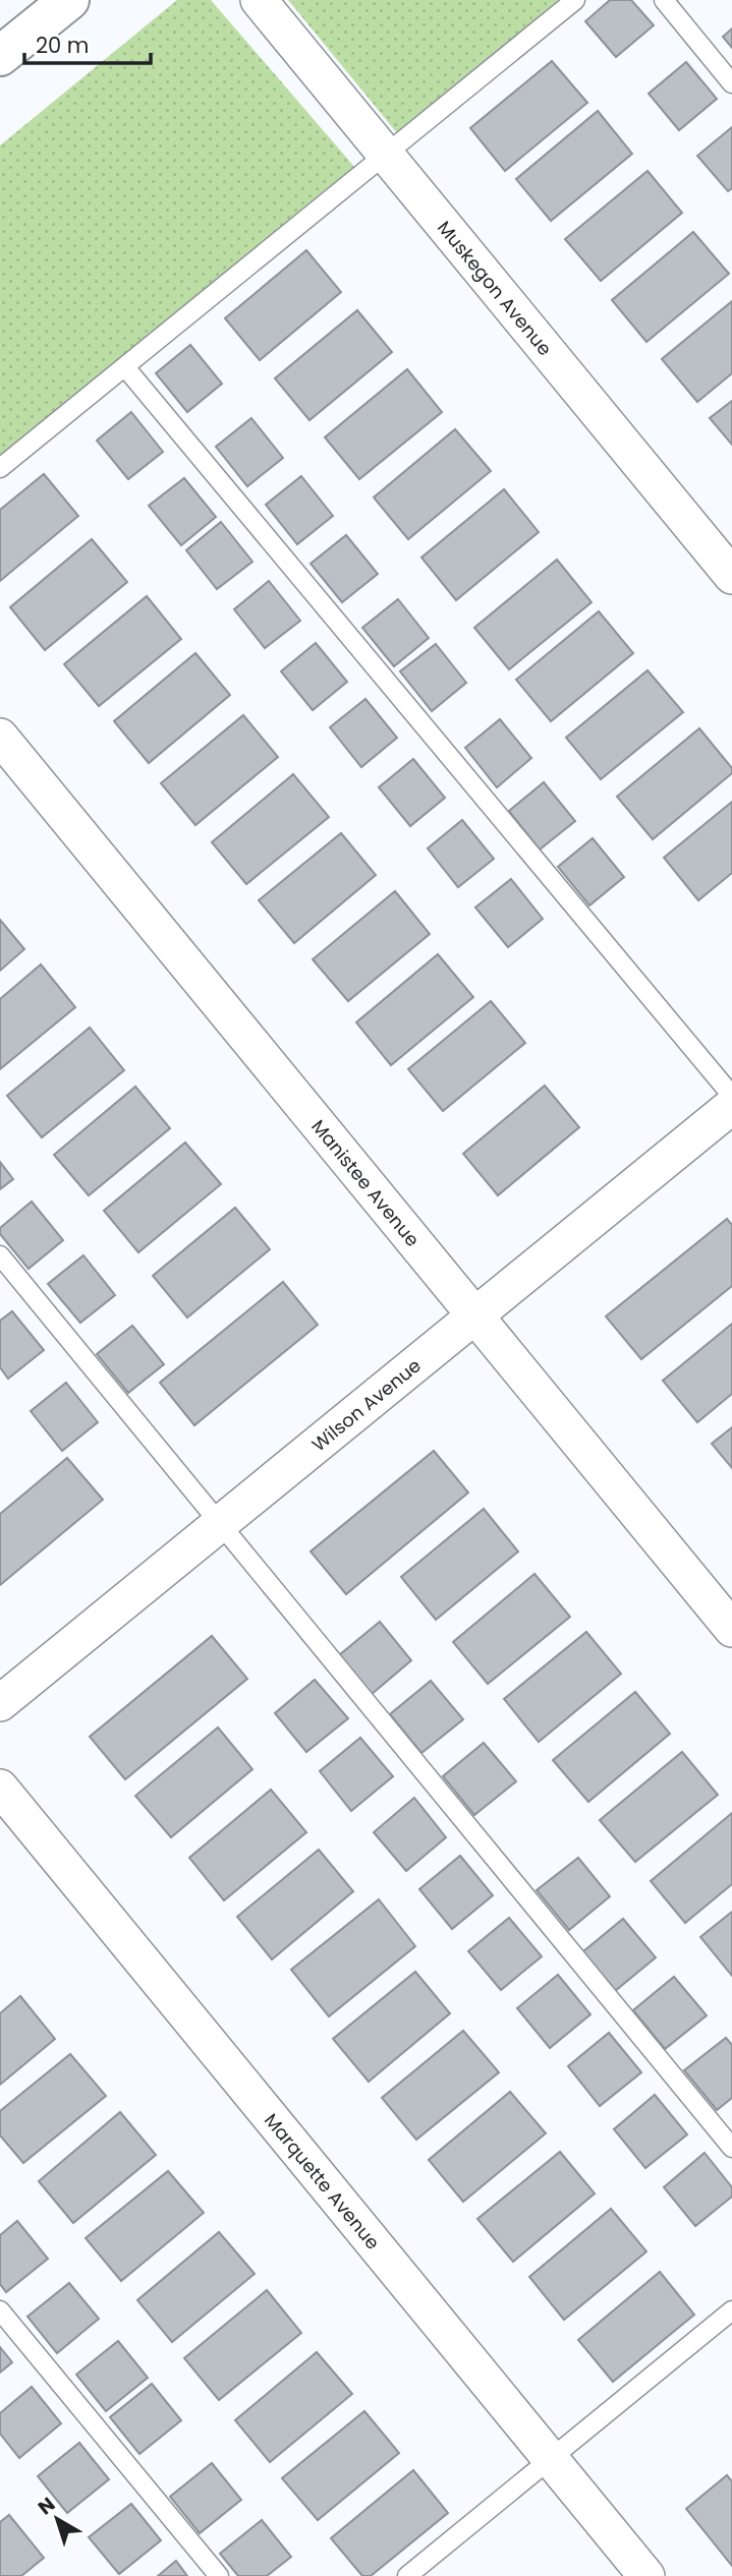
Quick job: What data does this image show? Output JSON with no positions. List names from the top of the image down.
{
  "streets": {
    "street": [
      "Muskegon Avenue",
      "Manistee Avenue",
      "Wilson Avenue",
      "Marquette Avenue"
    ]
  },
  "crossings": [
    ["Manistee Avenue", "Wilson Avenue"]
  ],
  "scale_bar": "20 m",
  "north": "top left"
}
